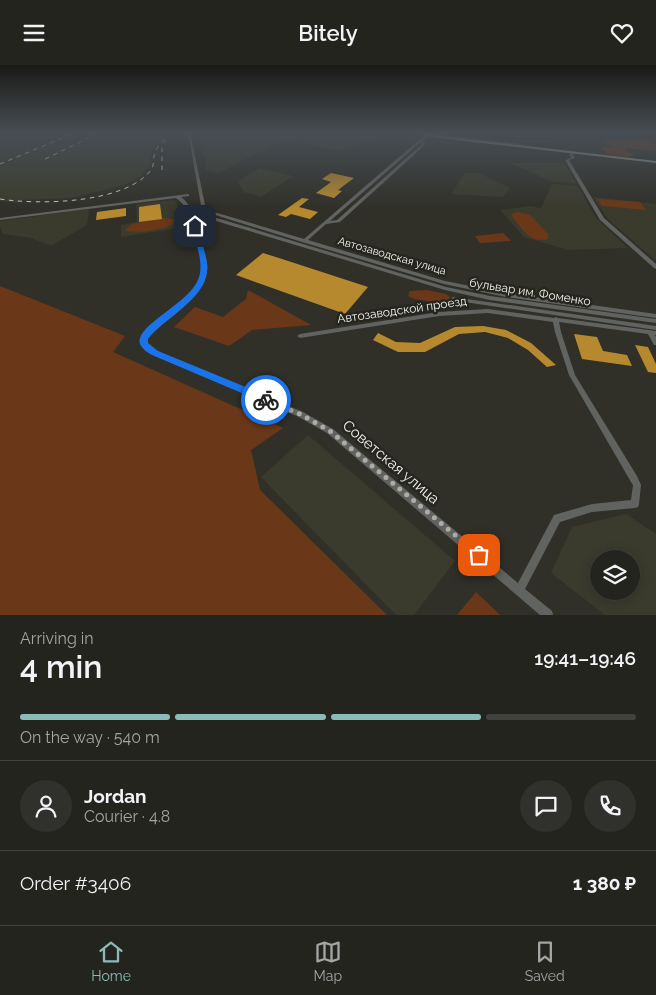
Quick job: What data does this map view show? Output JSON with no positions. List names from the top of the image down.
{
  "streets": {
    "street": [
      "Автозаводская улица",
      "бульвар им. Фоменко",
      "Автозаводской проезд",
      "Советская улица"
    ]
  },
  "crossings": [
    ["бульвар им. Фоменко", "Автозаводской проезд"]
  ],
  "page": {
    "header": "Bitely",
    "heading": ["4 min", "Arriving in", "19:41–19:46"],
    "panel": [
      "Jordan",
      "Courier · 4.8",
      "Order #3406",
      "1 380 ₽"
    ],
    "bar": "On the way · 540 m",
    "tabs": ["Home", "Map", "Saved"]
  }
}
